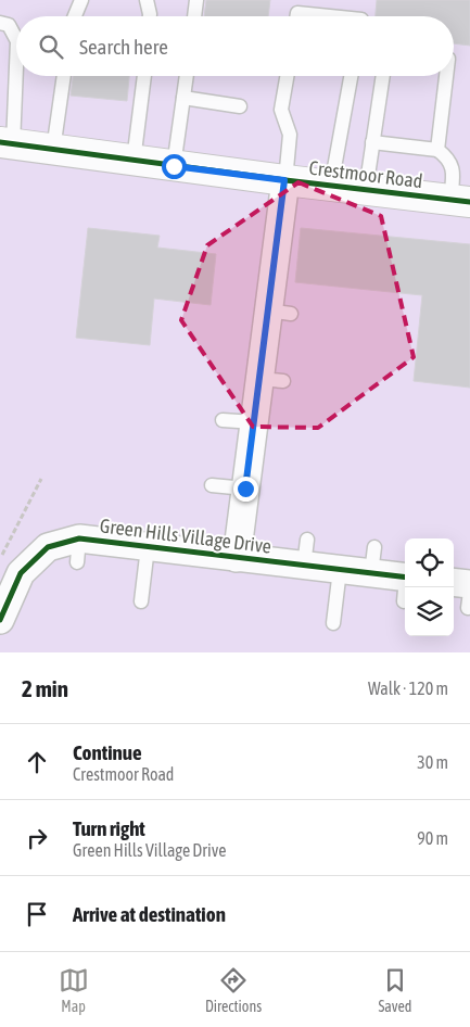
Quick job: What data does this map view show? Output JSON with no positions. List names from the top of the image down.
{
  "streets": {
    "street": ["Crestmoor Road", "Green Hills Village Drive"]
  },
  "crossings": [
    ["Crestmoor Road", "Green Hills Village Drive"]
  ],
  "page": {
    "search": "Search here",
    "heading": ["2 min", "Walk · 120 m"],
    "list": [
      ["Continue", "Crestmoor Road", "30 m"],
      ["Turn right", "Green Hills Village Drive", "90 m"],
      "Arrive at destination"
    ],
    "nav": ["Map", "Directions", "Saved"]
  }
}
